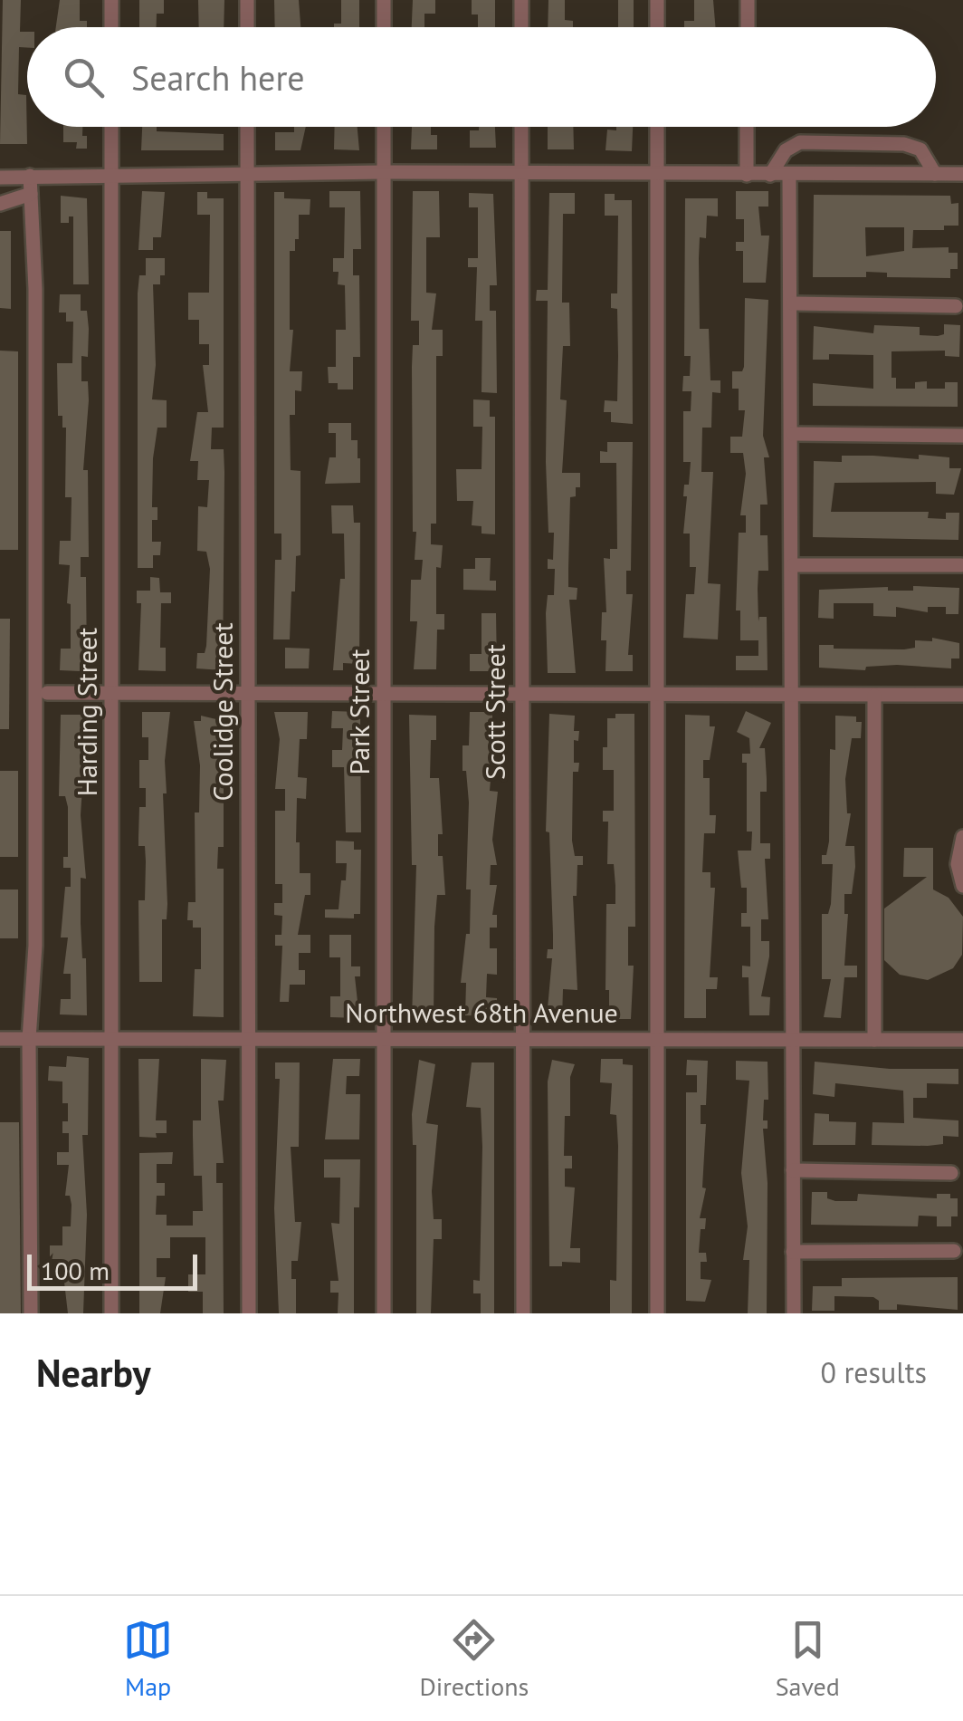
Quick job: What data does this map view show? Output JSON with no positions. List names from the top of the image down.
{
  "streets": {
    "street": [
      "Harding Street",
      "Coolidge Street",
      "Park Street",
      "Scott Street",
      "Northwest 68th Avenue"
    ]
  },
  "crossings": [
    ["Harding Street", "Northwest 68th Avenue"],
    ["Coolidge Street", "Northwest 68th Avenue"],
    ["Park Street", "Northwest 68th Avenue"],
    ["Scott Street", "Northwest 68th Avenue"]
  ],
  "scale_bar": "100 m",
  "page": {
    "search": "Search here",
    "scale": "100 m",
    "heading": ["Nearby", "0 results"],
    "nav": ["Map", "Directions", "Saved"]
  }
}
